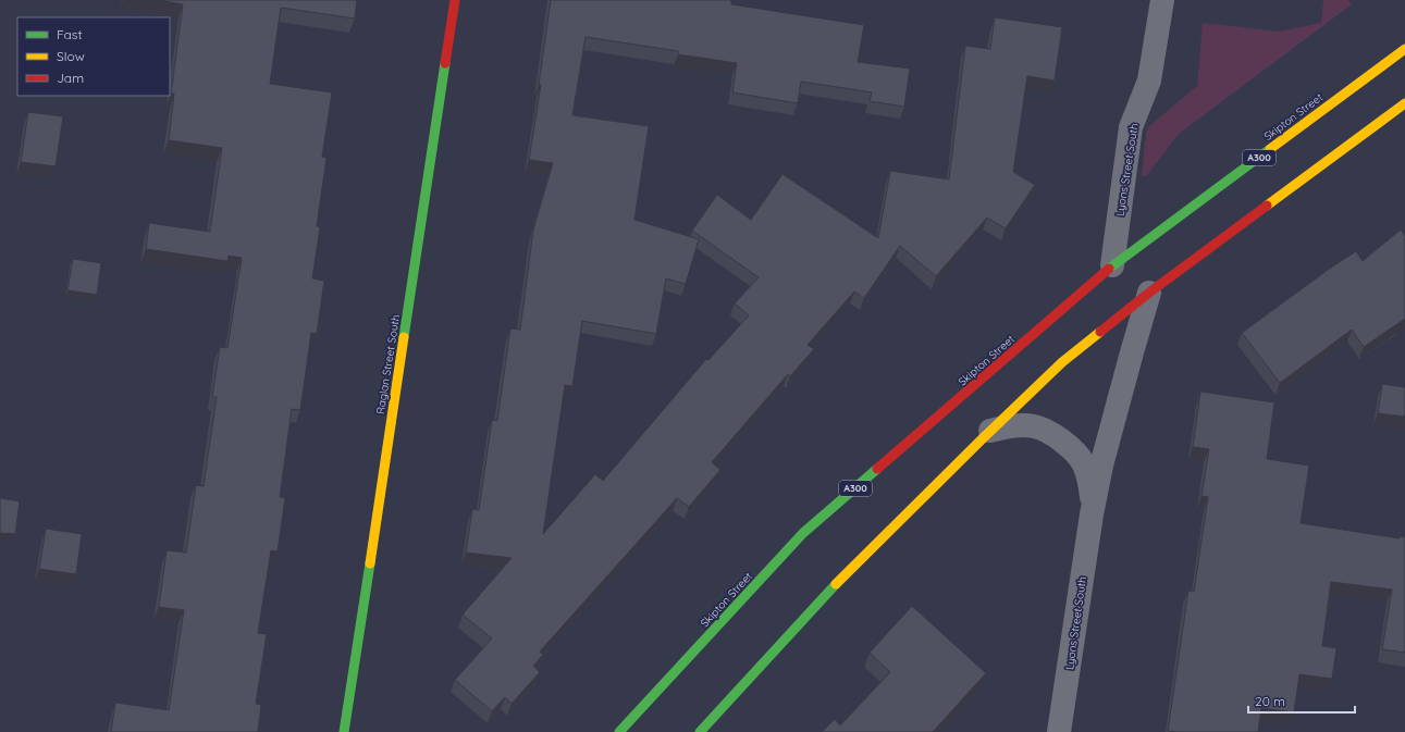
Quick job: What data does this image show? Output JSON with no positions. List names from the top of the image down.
{
  "streets": {
    "main road": ["Skipton Street", "A300", "Raglan Street South"],
    "street": ["Lyons Street South"]
  },
  "crossings": [
    ["Skipton Street", "Lyons Street South"]
  ],
  "legend": ["Fast", "Slow", "Jam"],
  "scale_bar": "20 m"
}
